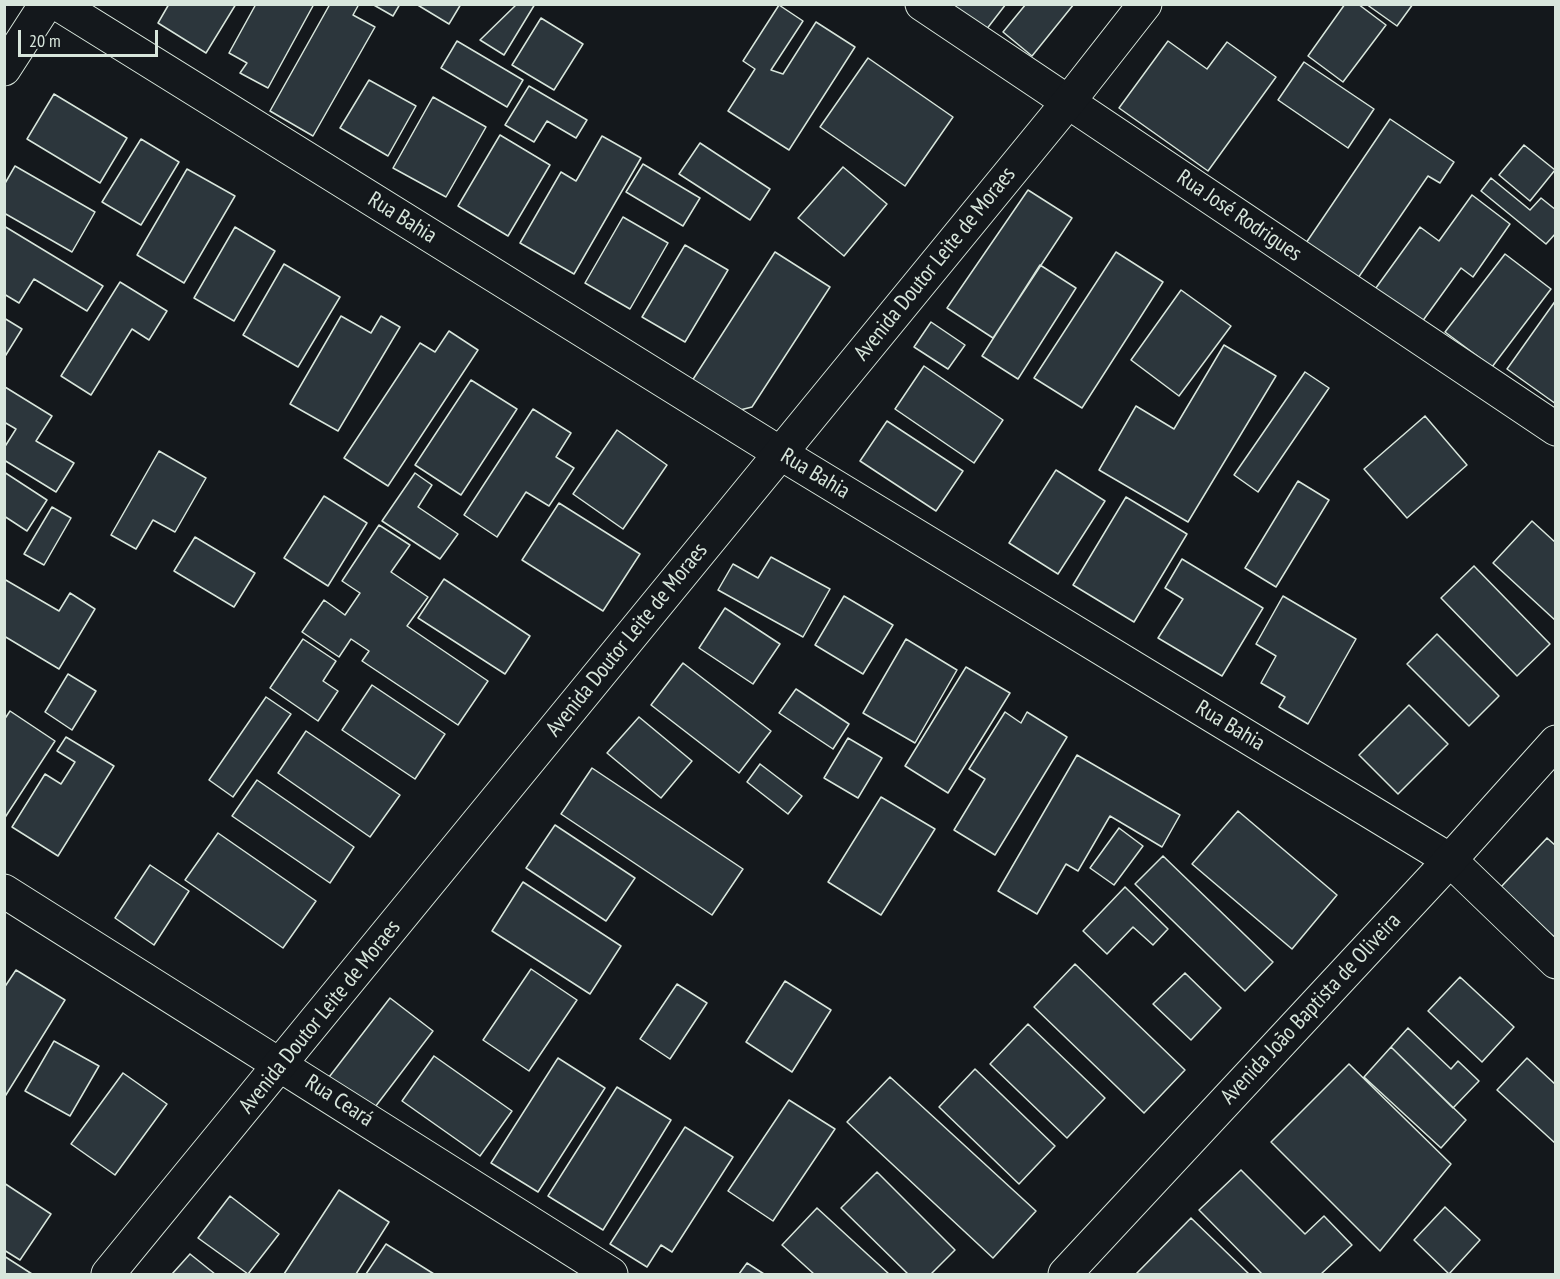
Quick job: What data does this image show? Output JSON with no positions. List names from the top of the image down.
{
  "streets": {
    "street": [
      "Rua José Rodrigues",
      "Rua Bahia",
      "Avenida Doutor Leite de Moraes",
      "Avenida João Baptista de Oliveira",
      "Rua Ceará"
    ]
  },
  "crossings": [
    ["Rua José Rodrigues", "Avenida Doutor Leite de Moraes"],
    ["Rua Bahia", "Avenida Doutor Leite de Moraes"],
    ["Rua Bahia", "Avenida João Baptista de Oliveira"],
    ["Avenida Doutor Leite de Moraes", "Rua Ceará"]
  ],
  "scale_bar": "20 m"
}
